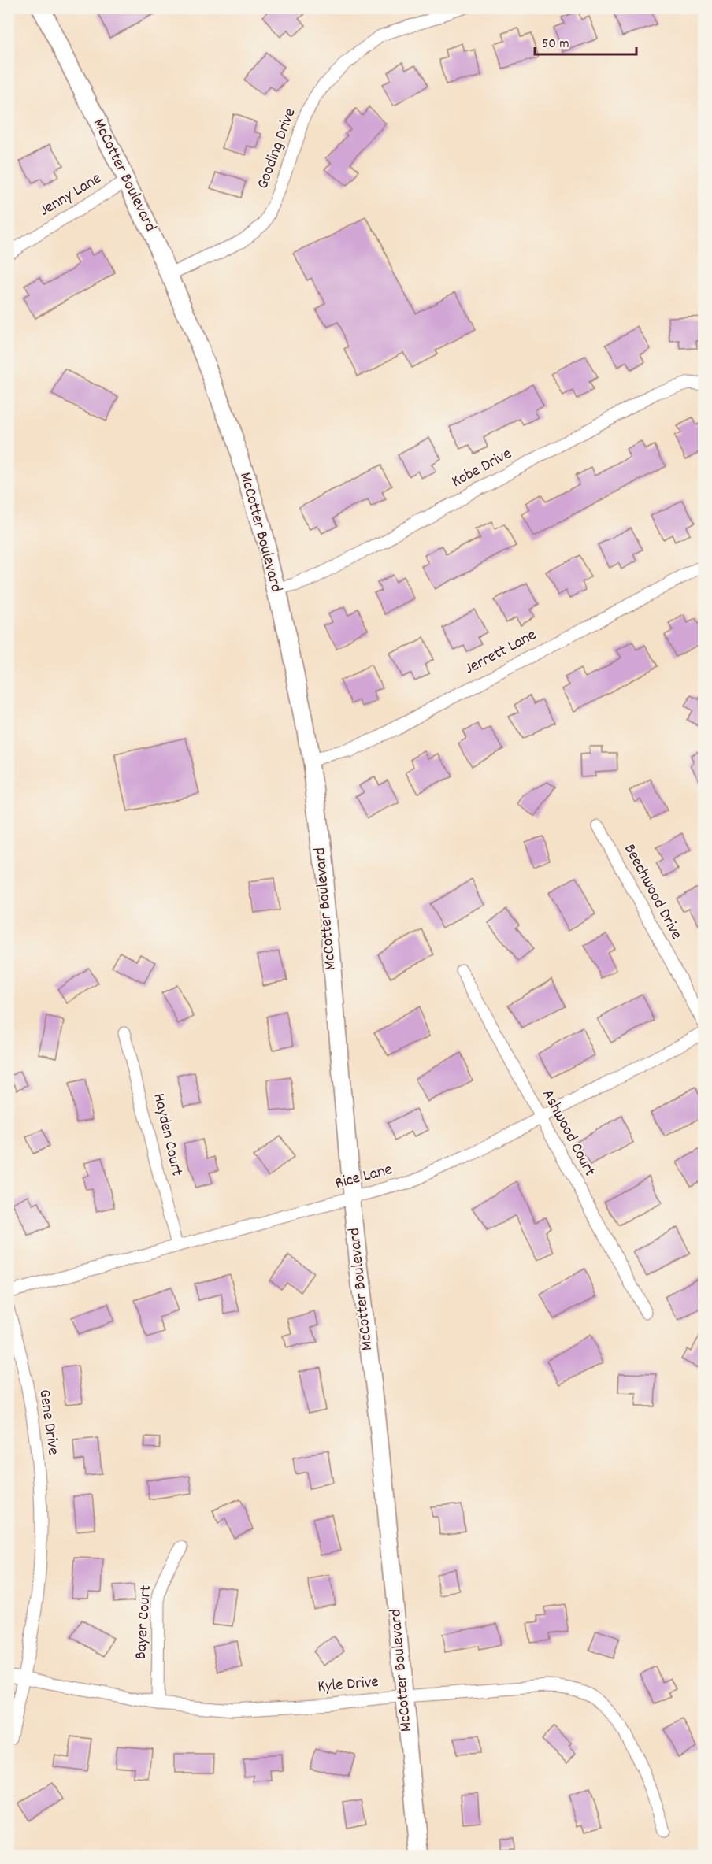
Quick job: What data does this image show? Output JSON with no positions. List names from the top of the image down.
{
  "streets": {
    "street": [
      "Gooding Drive",
      "McCotter Boulevard",
      "Jenny Lane",
      "Kobe Drive",
      "Jerrett Lane",
      "Beechwood Drive",
      "Ashwood Court",
      "Hayden Court",
      "Rice Lane",
      "Gene Drive",
      "Bayer Court",
      "Kyle Drive"
    ]
  },
  "crossings": [
    ["Gooding Drive", "McCotter Boulevard"],
    ["McCotter Boulevard", "Jenny Lane"],
    ["McCotter Boulevard", "Kobe Drive"],
    ["McCotter Boulevard", "Jerrett Lane"],
    ["McCotter Boulevard", "Rice Lane"],
    ["McCotter Boulevard", "Kyle Drive"],
    ["Ashwood Court", "Rice Lane"],
    ["Hayden Court", "Rice Lane"],
    ["Gene Drive", "Kyle Drive"],
    ["Bayer Court", "Kyle Drive"]
  ],
  "scale_bar": "50 m"
}
